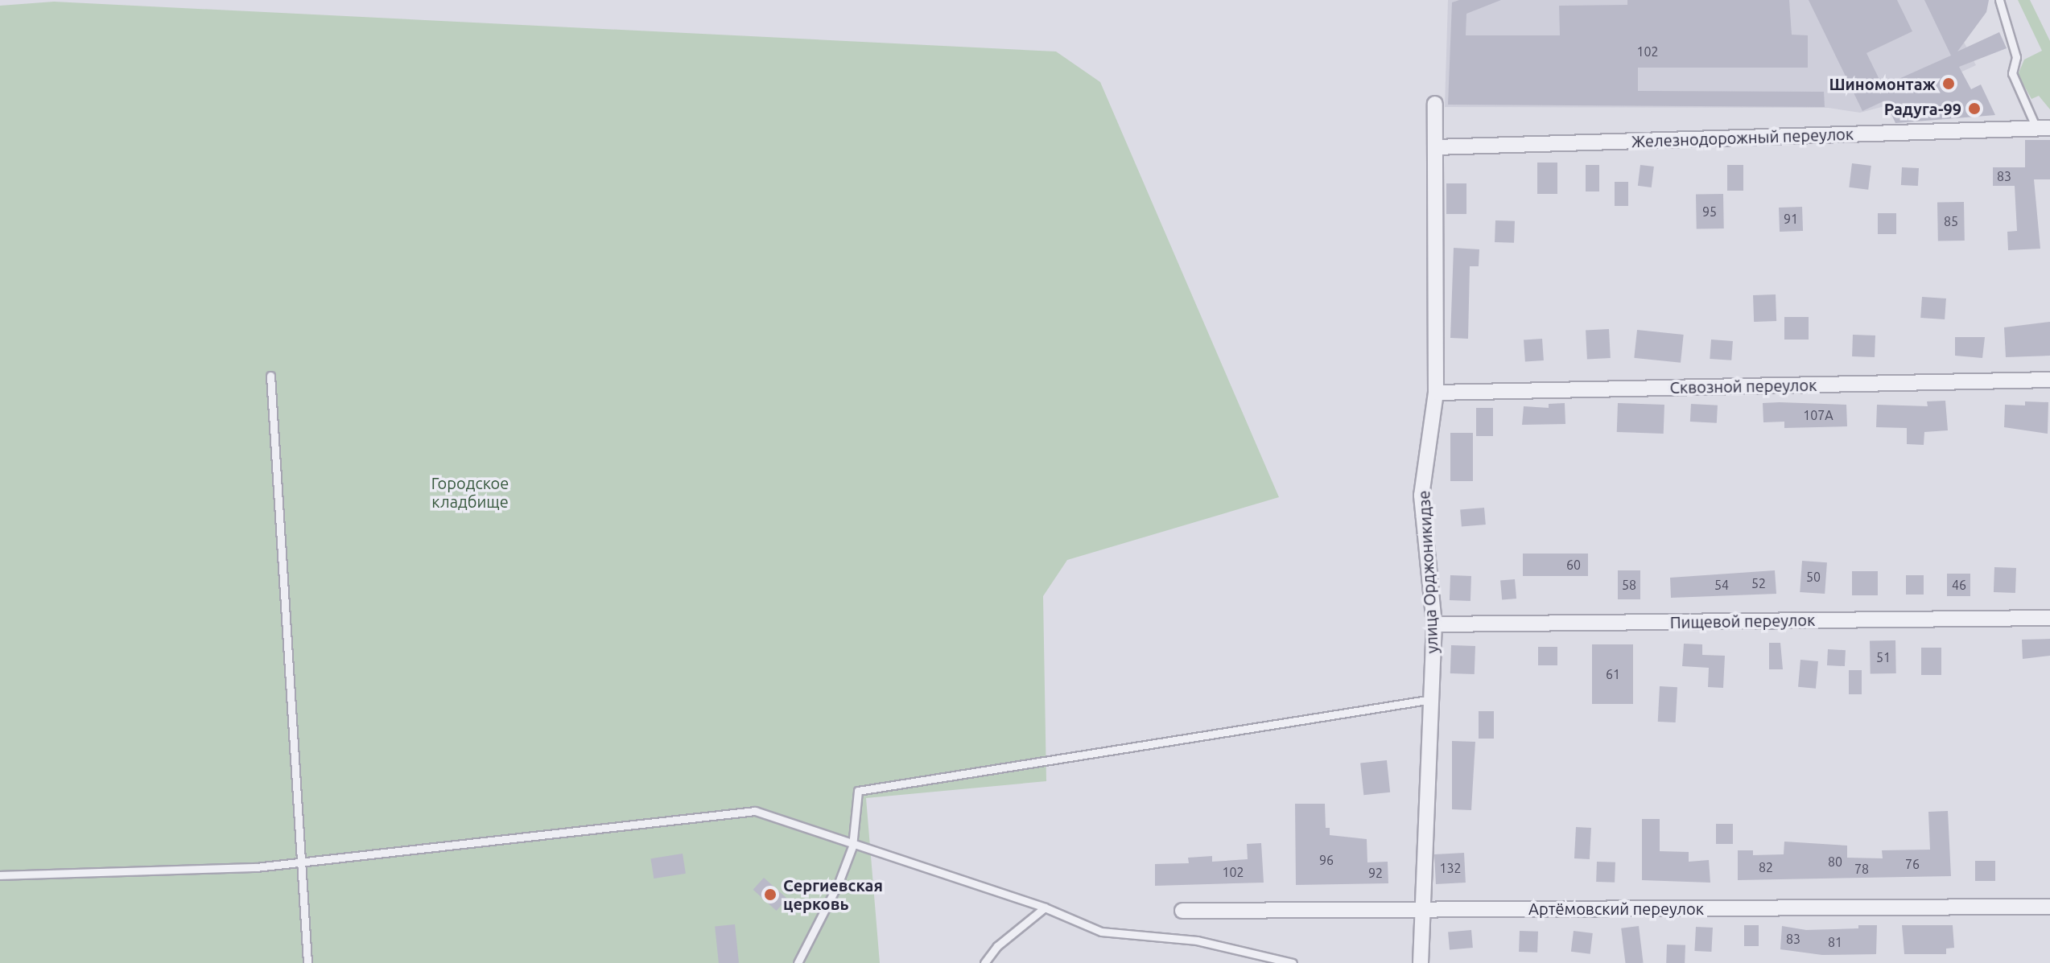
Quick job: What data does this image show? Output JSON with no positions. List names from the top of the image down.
{
  "streets": {
    "street": [
      "Железнодорожный переулок",
      "Сквозной переулок",
      "улица Орджоникидзе",
      "Пищевой переулок",
      "Артёмовский переулок"
    ]
  },
  "crossings": [
    ["Железнодорожный переулок", "улица Орджоникидзе"],
    ["Сквозной переулок", "улица Орджоникидзе"],
    ["улица Орджоникидзе", "Пищевой переулок"],
    ["улица Орджоникидзе", "Артёмовский переулок"]
  ],
  "parks": ["Городское кладбище"],
  "places": ["Шиномонтаж", "Радуга-99", "Сергиевская церковь"],
  "house_numbers": [
    "102",
    "83",
    "95",
    "91",
    "85",
    "107А",
    "60",
    "50",
    "52",
    "58",
    "54",
    "46",
    "51",
    "61",
    "96",
    "80",
    "76",
    "82",
    "132",
    "78",
    "102",
    "92",
    "83",
    "81"
  ]
}
